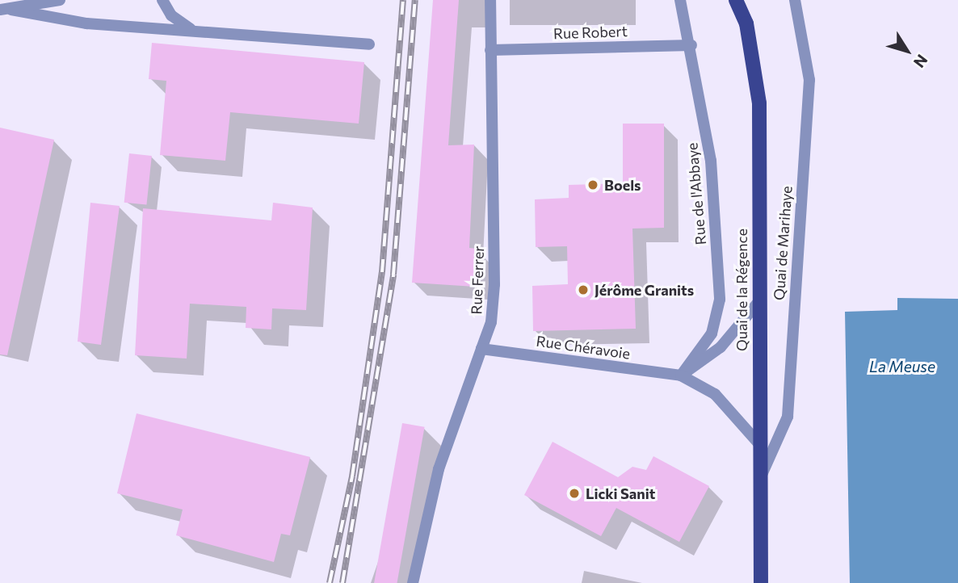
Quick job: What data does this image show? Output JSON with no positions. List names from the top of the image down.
{
  "streets": {
    "main road": ["Quai de la Régence"],
    "street": [
      "Rue Robert",
      "Rue de l'Abbaye",
      "Quai de Marihaye",
      "Rue Ferrer",
      "Rue Chéravoie"
    ]
  },
  "crossings": [
    ["Rue Robert", "Rue de l'Abbaye"],
    ["Rue Robert", "Rue Ferrer"],
    ["Rue de l'Abbaye", "Rue Chéravoie"],
    ["Quai de Marihaye", "Quai de la Régence"],
    ["Rue Ferrer", "Rue Chéravoie"]
  ],
  "water": ["La Meuse"],
  "places": ["Boels", "Jérôme Granits", "Licki Sanit"],
  "north": "bottom right"
}
